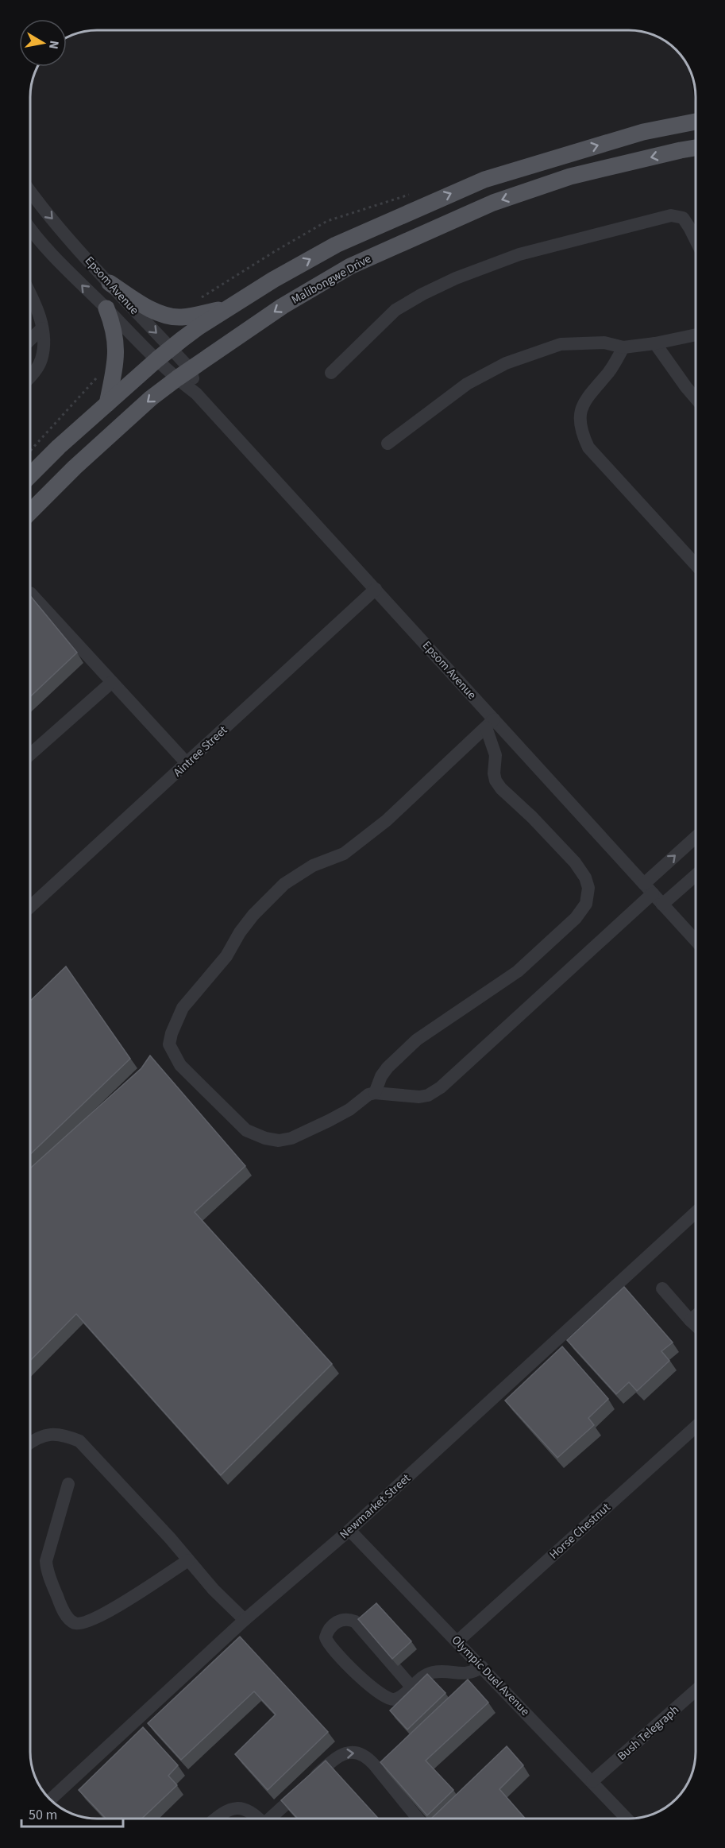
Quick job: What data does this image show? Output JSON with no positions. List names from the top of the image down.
{
  "streets": {
    "main road": ["Malibongwe Drive"],
    "street": [
      "Epsom Avenue",
      "Aintree Street",
      "Newmarket Street",
      "Horse Chestnut",
      "Olympic Duel Avenue",
      "Bush Telegraph"
    ]
  },
  "crossings": [
    ["Malibongwe Drive", "Epsom Avenue"],
    ["Epsom Avenue", "Aintree Street"],
    ["Newmarket Street", "Olympic Duel Avenue"],
    ["Horse Chestnut", "Olympic Duel Avenue"],
    ["Olympic Duel Avenue", "Bush Telegraph"]
  ],
  "scale_bar": "50 m",
  "north": "right"
}
